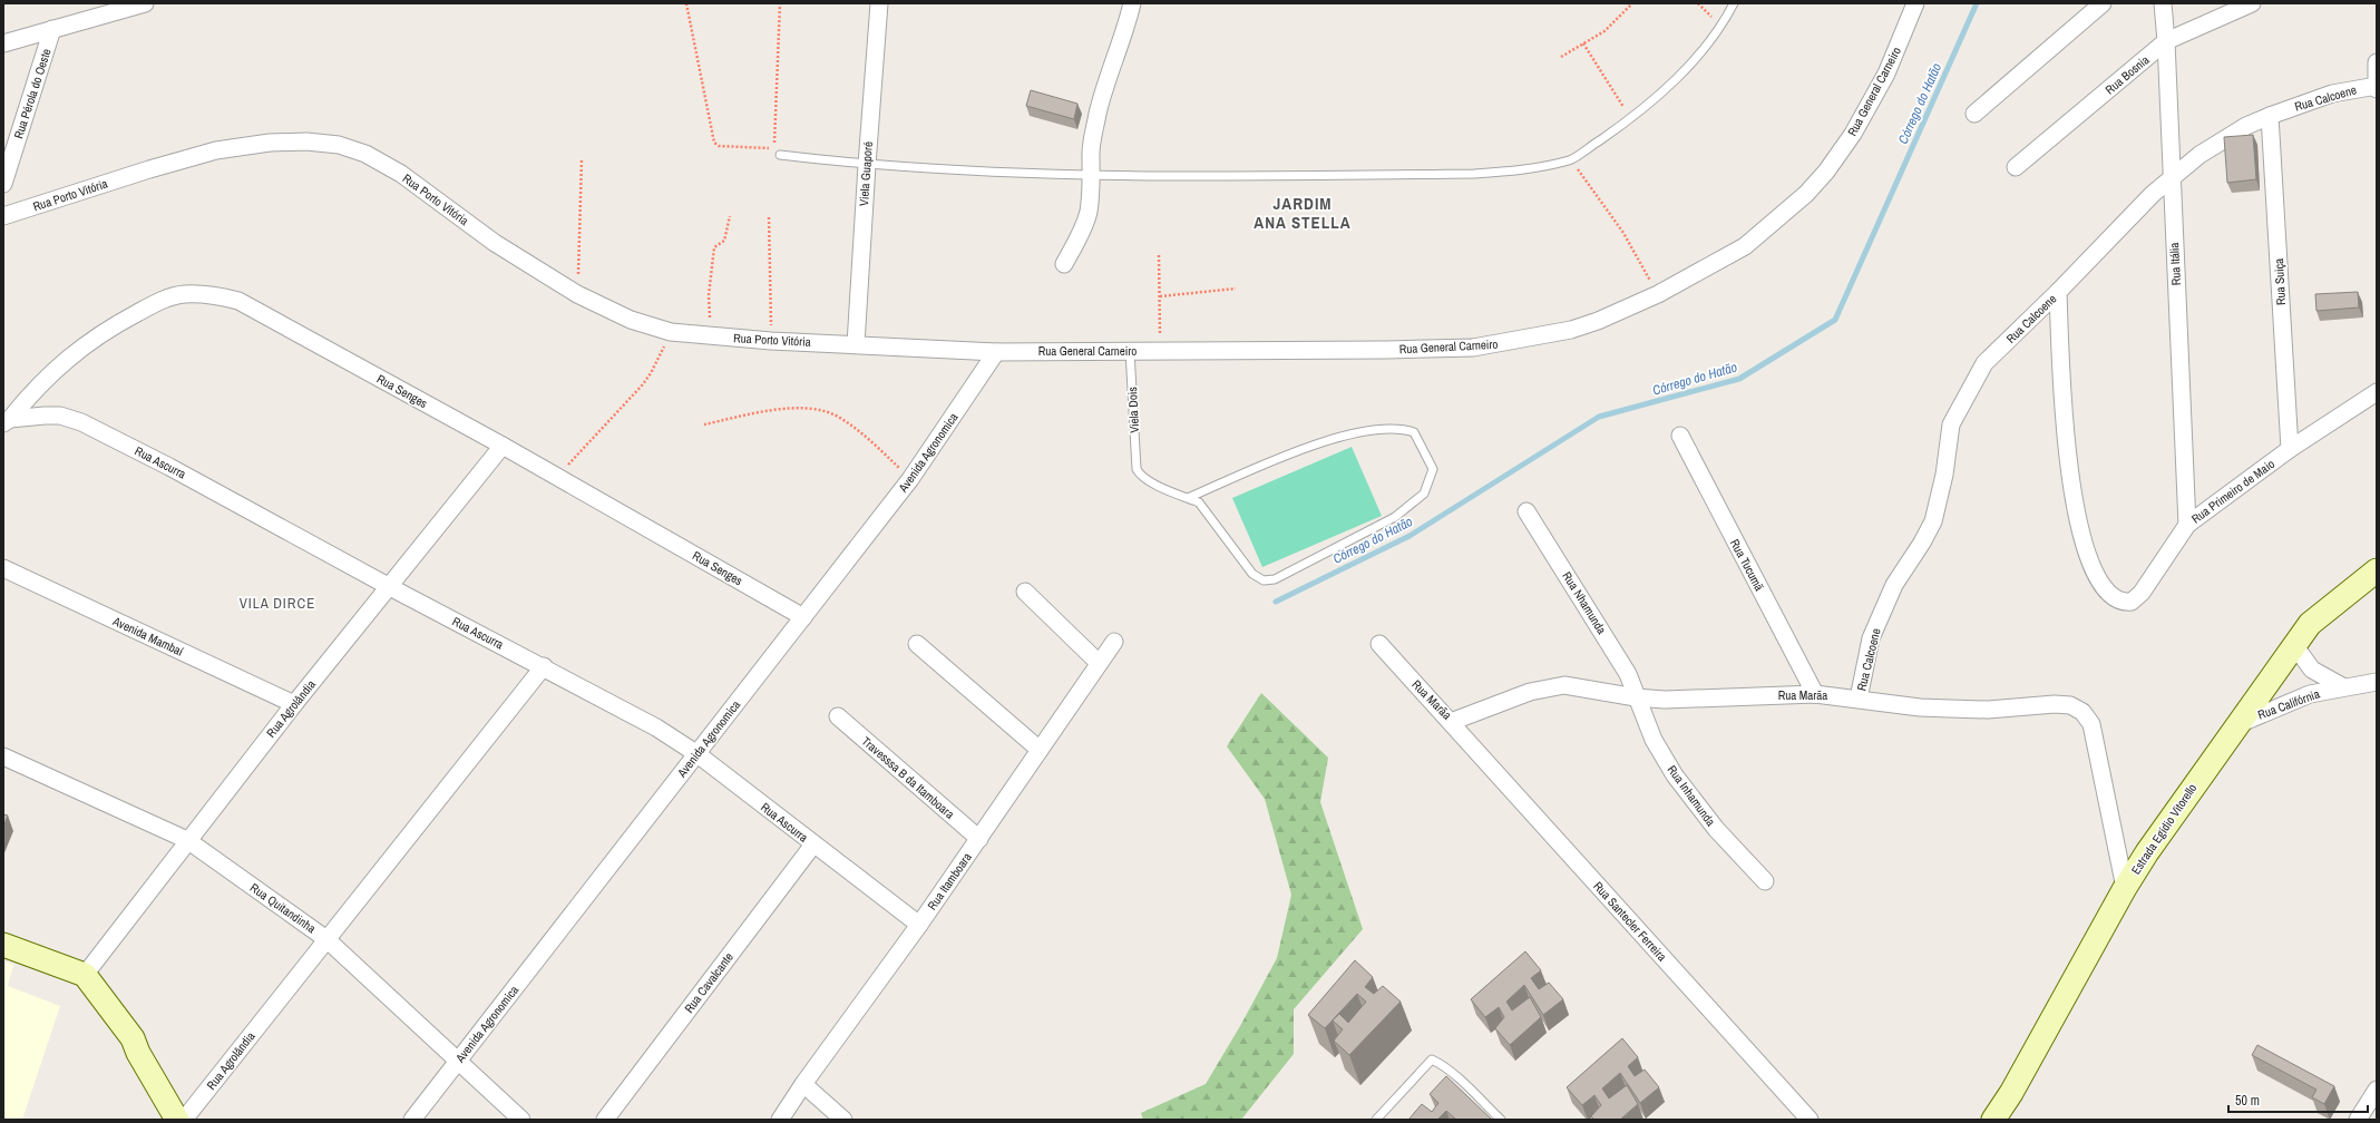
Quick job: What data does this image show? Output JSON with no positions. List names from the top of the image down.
{
  "streets": {
    "street": [
      "Rua Bosnia",
      "Rua General Carneiro",
      "Rua Pérola do Oeste",
      "Rua Calcoene",
      "Viela Guaporé",
      "Rua Porto Vitória",
      "Rua Itália",
      "Rua Suiça",
      "Rua Senges",
      "Avenida Agronomica",
      "Rua Ascurra",
      "Rua Primeiro de Maio",
      "Rua Tucumã",
      "Rua Nhamunda",
      "Avenida Mambaí",
      "Rua Marãa",
      "Rua Califórnia",
      "Rua Agrolândia",
      "Travesssa B da Itamboara",
      "Rua Inhamunda",
      "Estrada Egídio Vitorello",
      "Rua Itamboara",
      "Rua Quitandinha",
      "Rua Santecler Ferreira",
      "Rua Cavalcante"
    ],
    "lane": ["Viela Dois"]
  },
  "crossings": [
    ["Rua Bosnia", "Rua Itália"],
    ["Rua General Carneiro", "Viela Guaporé"],
    ["Rua General Carneiro", "Rua Porto Vitória"],
    ["Rua General Carneiro", "Viela Dois"],
    ["Rua General Carneiro", "Avenida Agronomica"],
    ["Rua Calcoene", "Rua Itália"],
    ["Rua Calcoene", "Rua Suiça"],
    ["Rua Calcoene", "Rua Primeiro de Maio"],
    ["Rua Calcoene", "Rua Marãa"],
    ["Viela Guaporé", "Rua Porto Vitória"],
    ["Rua Itália", "Rua Primeiro de Maio"],
    ["Rua Suiça", "Rua Primeiro de Maio"],
    ["Rua Senges", "Avenida Agronomica"],
    ["Rua Senges", "Rua Ascurra"],
    ["Rua Senges", "Rua Agrolândia"],
    ["Avenida Agronomica", "Rua Ascurra"],
    ["Avenida Agronomica", "Rua Quitandinha"],
    ["Rua Ascurra", "Rua Agrolândia"],
    ["Rua Ascurra", "Rua Itamboara"],
    ["Rua Ascurra", "Rua Cavalcante"],
    ["Rua Tucumã", "Rua Marãa"],
    ["Rua Nhamunda", "Rua Marãa"],
    ["Rua Nhamunda", "Rua Inhamunda"],
    ["Avenida Mambaí", "Rua Agrolândia"],
    ["Rua Marãa", "Rua Inhamunda"],
    ["Rua Marãa", "Estrada Egídio Vitorello"],
    ["Rua Marãa", "Rua Santecler Ferreira"],
    ["Rua Califórnia", "Estrada Egídio Vitorello"],
    ["Rua Agrolândia", "Rua Quitandinha"],
    ["Travesssa B da Itamboara", "Rua Itamboara"]
  ],
  "districts": ["JARDIM ANA STELLA", "VILA DIRCE"],
  "water": ["Córrego do Hatão"],
  "scale_bar": "50 m"
}
